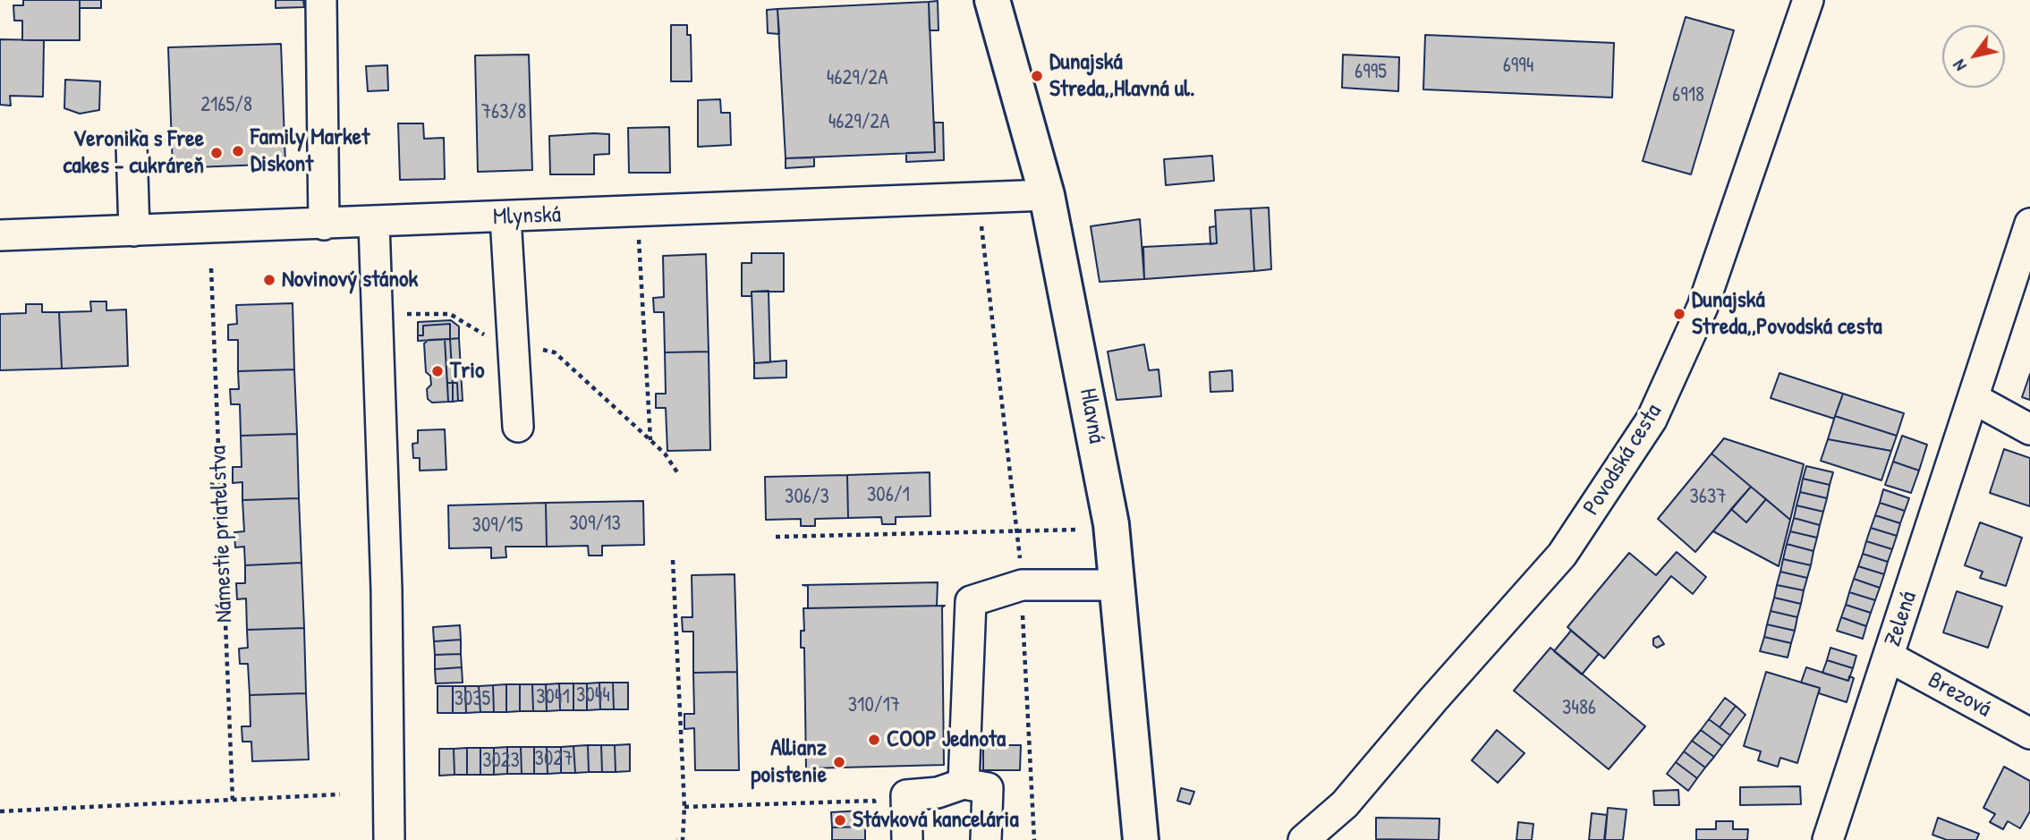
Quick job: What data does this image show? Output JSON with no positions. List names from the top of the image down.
{
  "streets": {
    "main road": ["Hlavná"],
    "street": [
      "Mlynská",
      "Povodská cesta",
      "Zelená",
      "Brezová"
    ],
    "path": ["Námestie priateľstva"]
  },
  "crossings": [
    ["Mlynská", "Hlavná"],
    ["Zelená", "Brezová"]
  ],
  "places": [
    "Dunajská Streda,,Hlavná ul.",
    "Family Market Diskont",
    "Veronika s Free cakes - cukráreň",
    "Novinový stánok",
    "Dunajská Streda,,Povodská cesta",
    "Trio",
    "COOP Jednota",
    "Allianz poistenie",
    "Stávková kancelária"
  ],
  "house_numbers": [
    "6994",
    "6995",
    "4629/2A",
    "6918",
    "2165/8",
    "763/8",
    "4629/2A",
    "306/1",
    "306/3",
    "3637",
    "309/13",
    "309/15",
    "3044",
    "3041",
    "3035",
    "310/17",
    "3486",
    "3027",
    "3023"
  ],
  "north": "bottom left"
}
